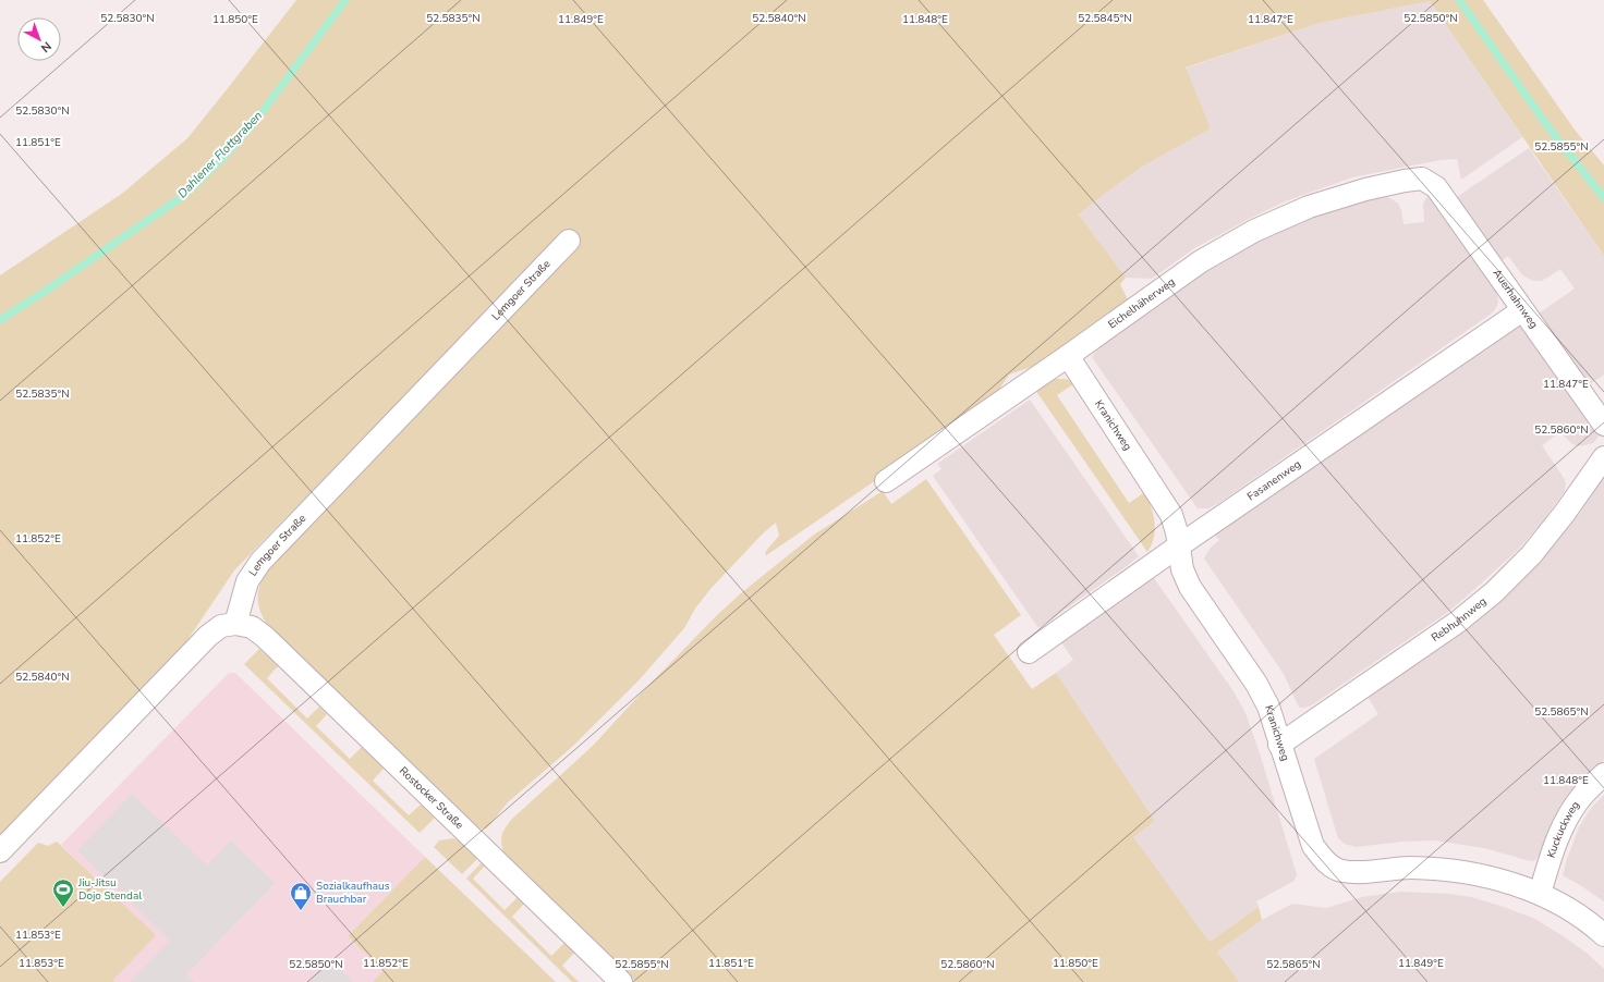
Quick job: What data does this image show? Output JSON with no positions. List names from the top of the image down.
{
  "streets": {
    "street": [
      "Lemgoer Straße",
      "Auerhahnweg",
      "Eichelhäherweg",
      "Kranichweg",
      "Fasanenweg",
      "Rebhuhnweg",
      "Rostocker Straße",
      "Kuckuckweg"
    ]
  },
  "crossings": [
    ["Lemgoer Straße", "Rostocker Straße"],
    ["Auerhahnweg", "Eichelhäherweg"],
    ["Auerhahnweg", "Fasanenweg"],
    ["Eichelhäherweg", "Kranichweg"],
    ["Kranichweg", "Fasanenweg"],
    ["Kranichweg", "Rebhuhnweg"],
    ["Kranichweg", "Kuckuckweg"]
  ],
  "water": ["Dahlener Flottgraben"],
  "places": {
    "sports": ["Jiu-Jitsu Dojo Stendal"],
    "shop": ["Sozialkaufhaus Brauchbar"]
  },
  "north": "bottom right",
  "coordinates": [
    "52.5830°N",
    "52.5835°N",
    "52.5840°N",
    "52.5845°N",
    "52.5850°N",
    "11.850°E",
    "11.849°E",
    "11.848°E",
    "11.847°E",
    "11.851°E",
    "52.5855°N",
    "52.5860°N",
    "11.852°E",
    "52.5865°N",
    "11.853°E"
  ]
}
